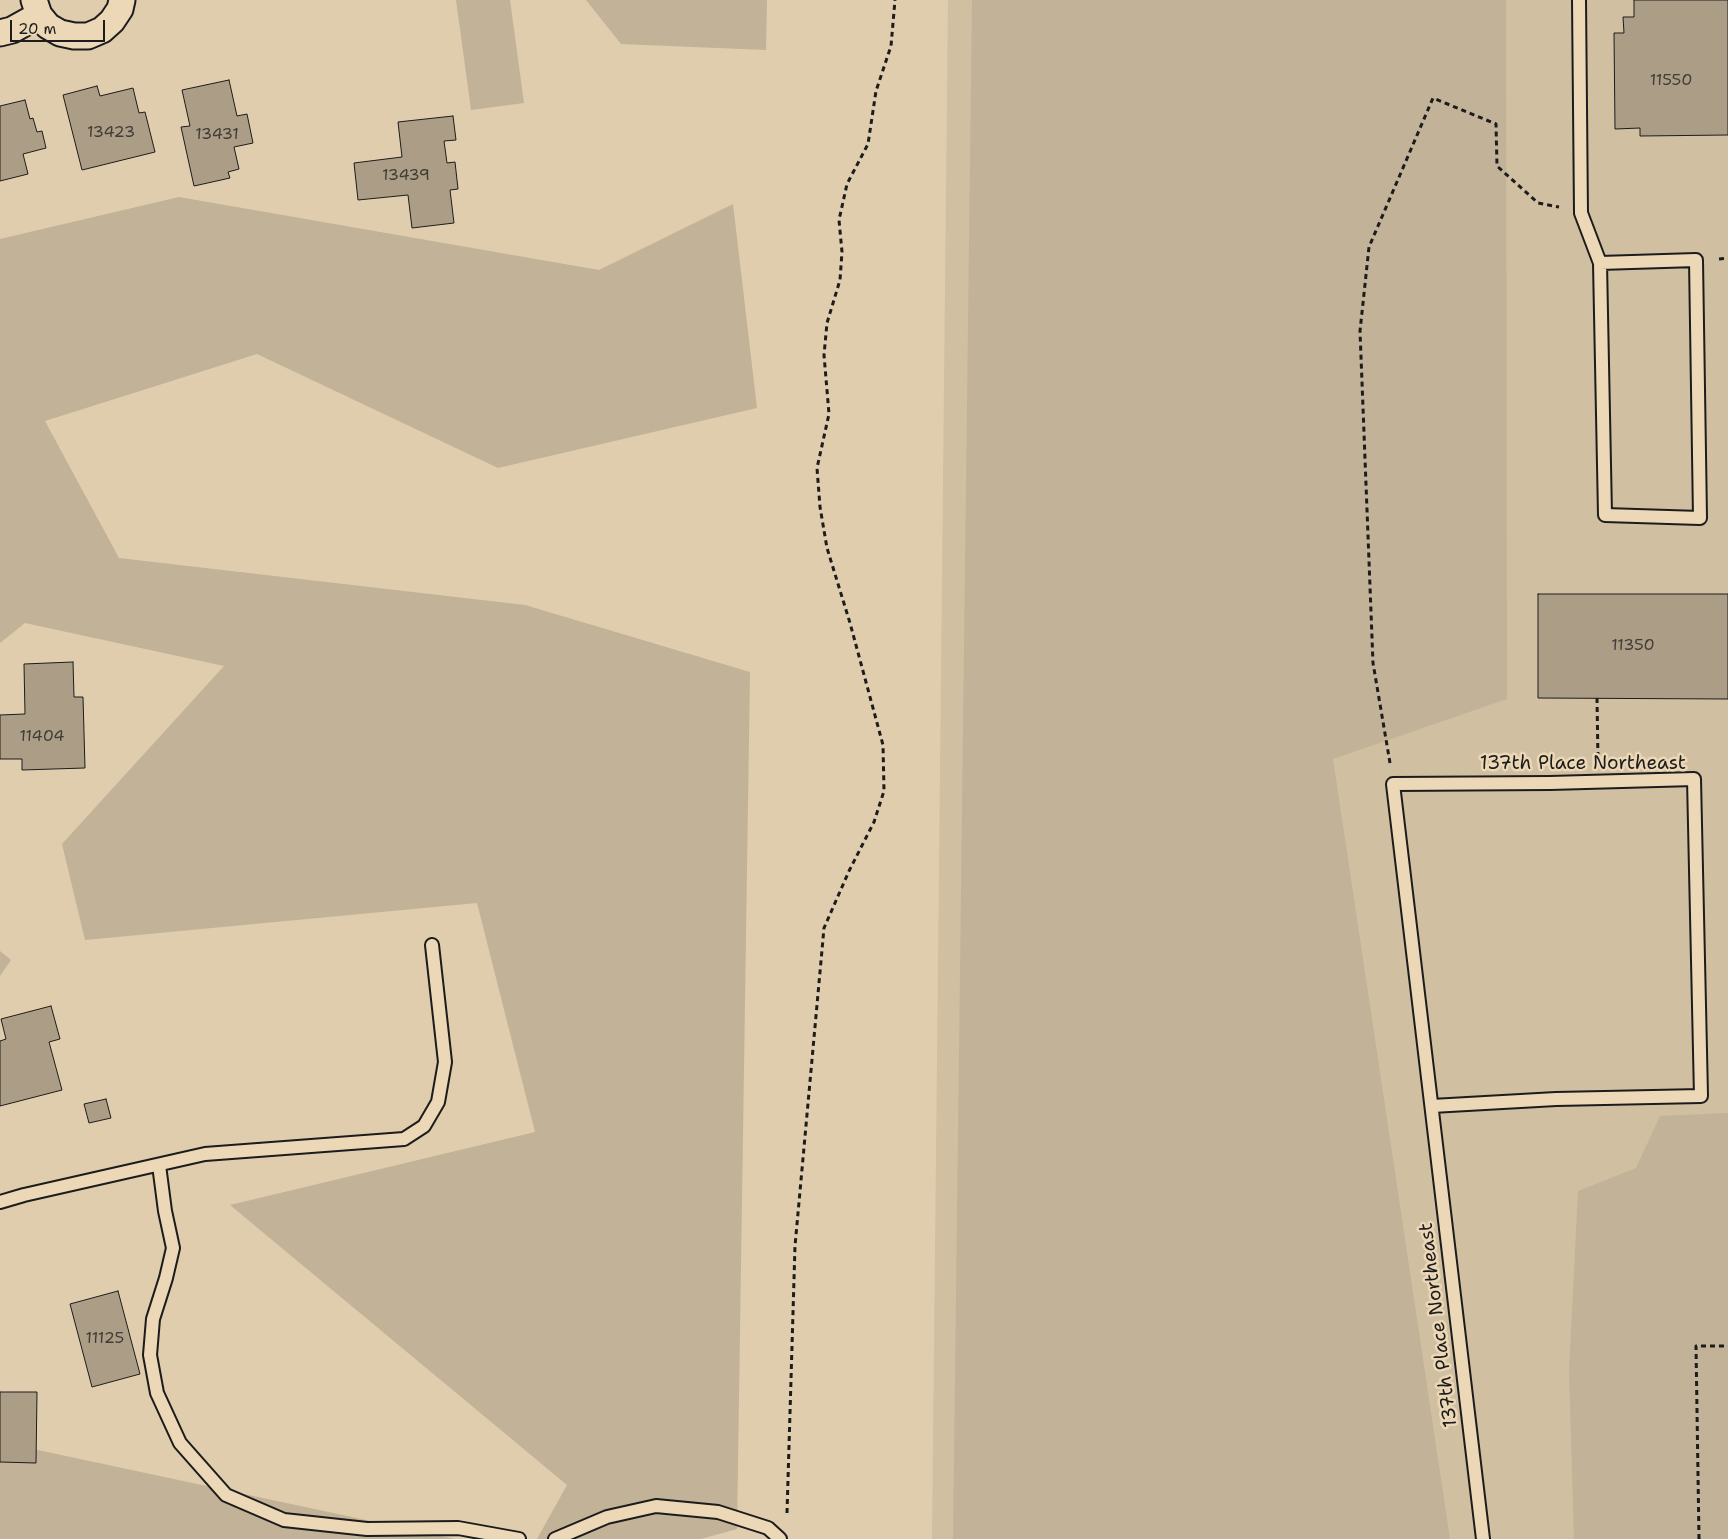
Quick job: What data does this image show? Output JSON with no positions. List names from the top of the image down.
{
  "streets": {
    "lane": ["137th Place Northeast"]
  },
  "house_numbers": [
    "11550",
    "13423",
    "13431",
    "13439",
    "11350",
    "11404",
    "11125"
  ],
  "scale_bar": "20 m"
}
